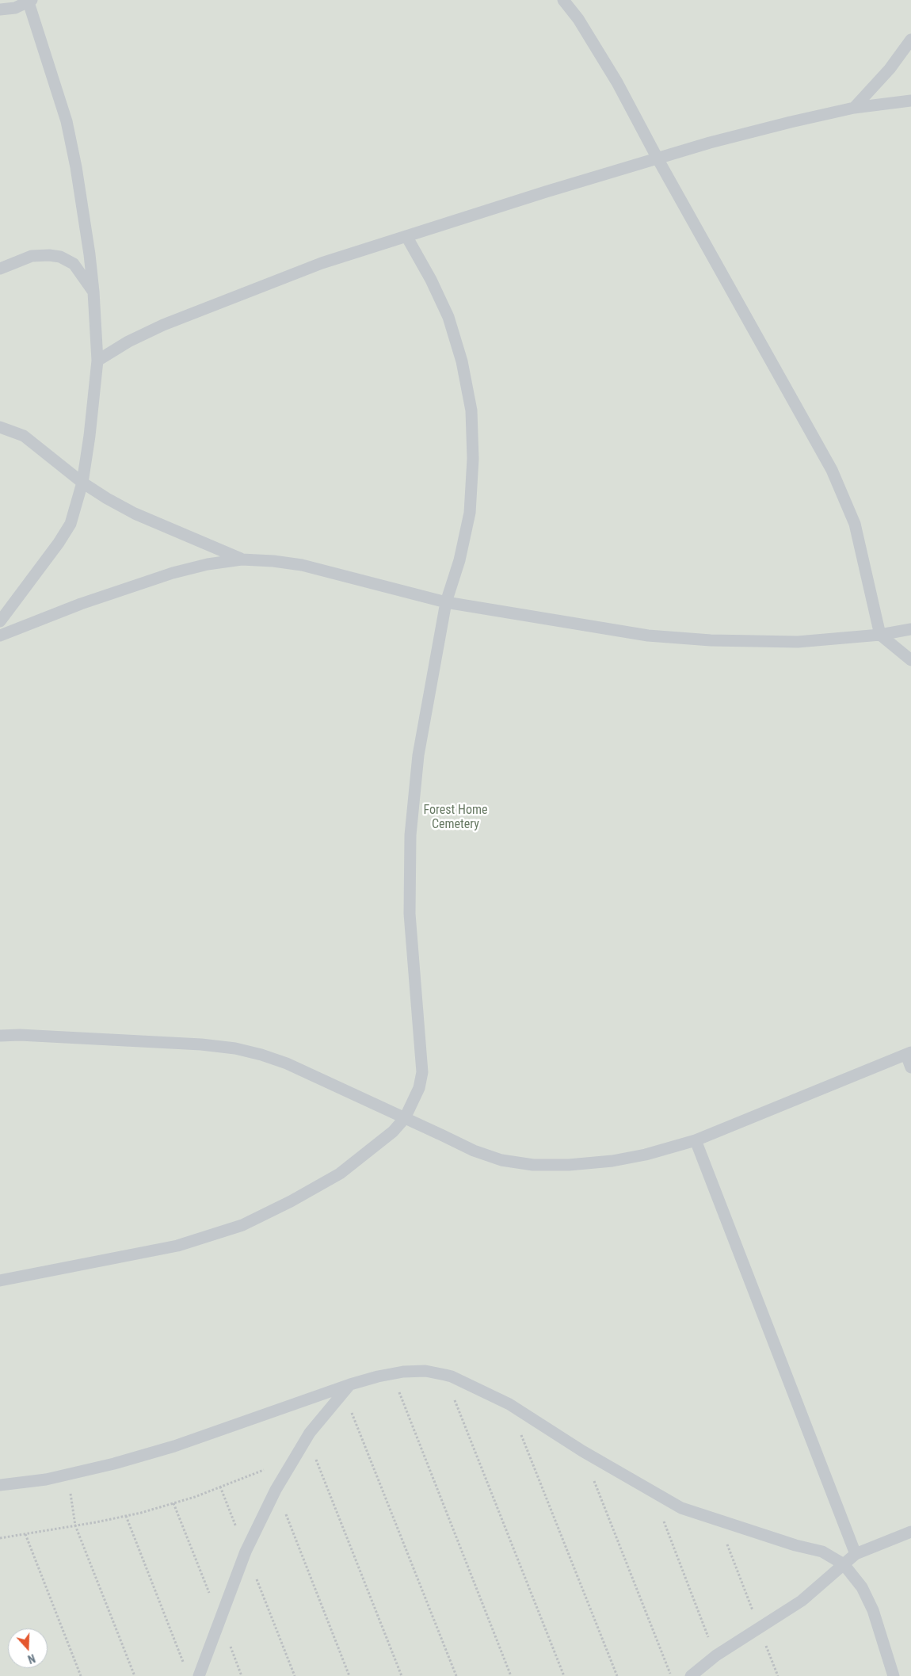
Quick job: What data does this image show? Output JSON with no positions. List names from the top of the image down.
{
  "parks": ["Forest Home Cemetery"],
  "north": "bottom"
}
